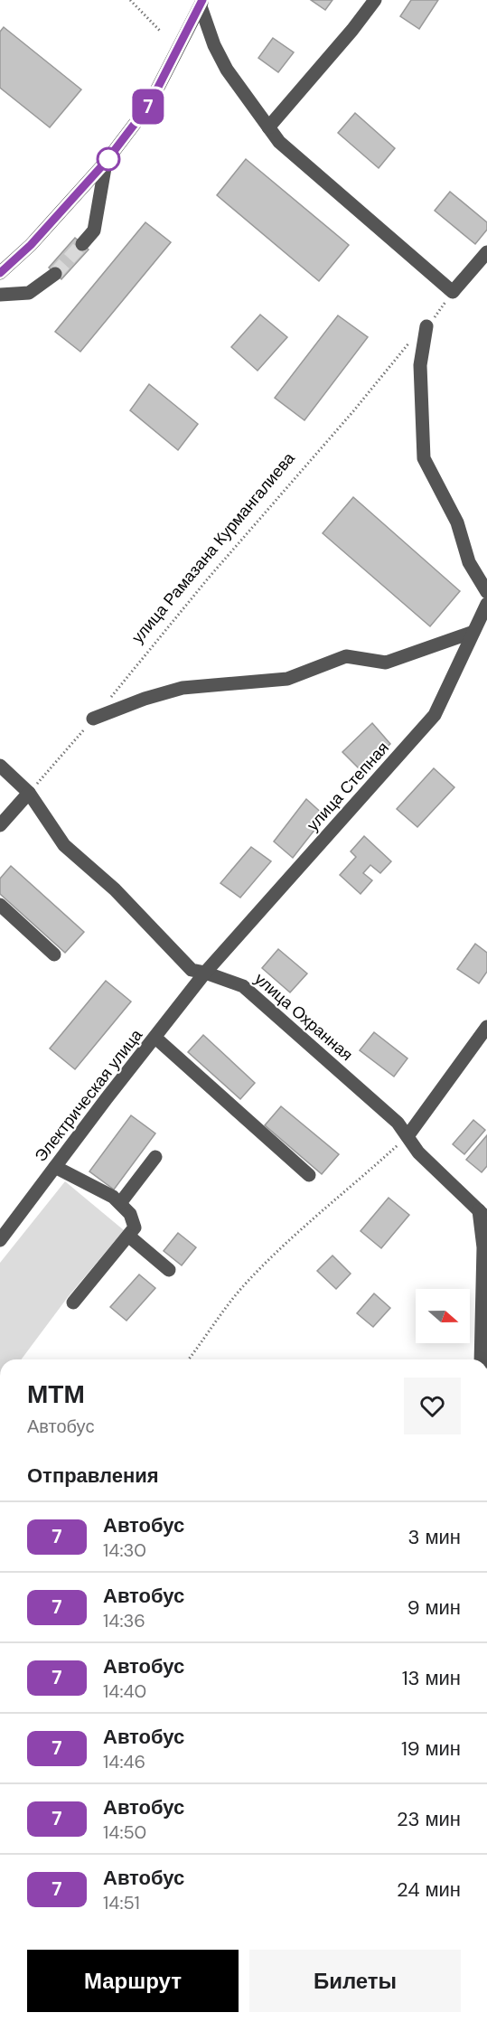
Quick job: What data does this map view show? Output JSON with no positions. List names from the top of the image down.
{
  "streets": {
    "street": ["улица Степная", "улица Охранная", "Электрическая улица"],
    "path": ["улица Рамазана Курмангалиева"]
  },
  "crossings": [
    ["улица Рамазана Курмангалиева", "улица Охранная"],
    ["улица Степная", "улица Охранная"],
    ["улица Степная", "Электрическая улица"],
    ["улица Охранная", "Электрическая улица"]
  ],
  "lines": ["bus line 7"],
  "north": "right",
  "page": {
    "on_map": "7",
    "heading": [
      ["МТМ", "Автобус"],
      "Отправления"
    ],
    "list": [
      {
        "mark": "7",
        "name": "Автобус",
        "note": "14:30",
        "value": "3 мин"
      },
      {
        "mark": "7",
        "name": "Автобус",
        "note": "14:36",
        "value": "9 мин"
      },
      {
        "mark": "7",
        "name": "Автобус",
        "note": "14:40",
        "value": "13 мин"
      },
      {
        "mark": "7",
        "name": "Автобус",
        "note": "14:46",
        "value": "19 мин"
      },
      {
        "mark": "7",
        "name": "Автобус",
        "note": "14:50",
        "value": "23 мин"
      },
      {
        "mark": "7",
        "name": "Автобус",
        "note": "14:51",
        "value": "24 мин"
      }
    ],
    "buttons": ["Маршрут", "Билеты"]
  }
}
